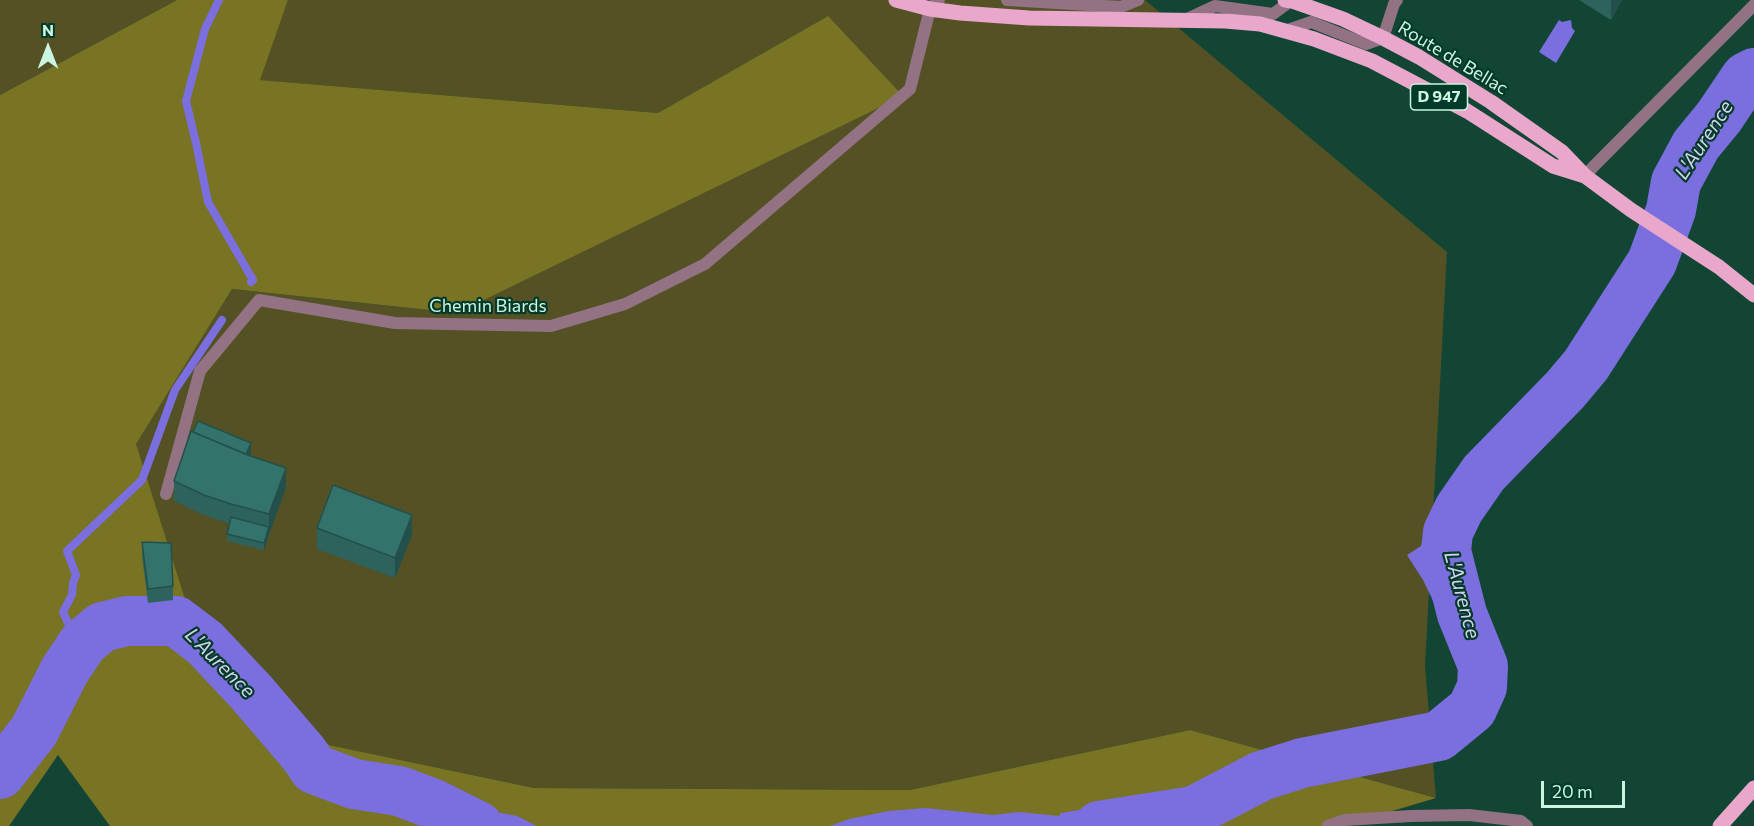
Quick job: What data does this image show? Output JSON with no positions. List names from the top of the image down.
{
  "streets": {
    "main road": ["Route de Bellac", "D 947"],
    "street": ["Chemin Biards"]
  },
  "crossings": [
    ["Route de Bellac", "Chemin Biards"]
  ],
  "water": ["L'Aurence"],
  "scale_bar": "20 m",
  "north": "top"
}
